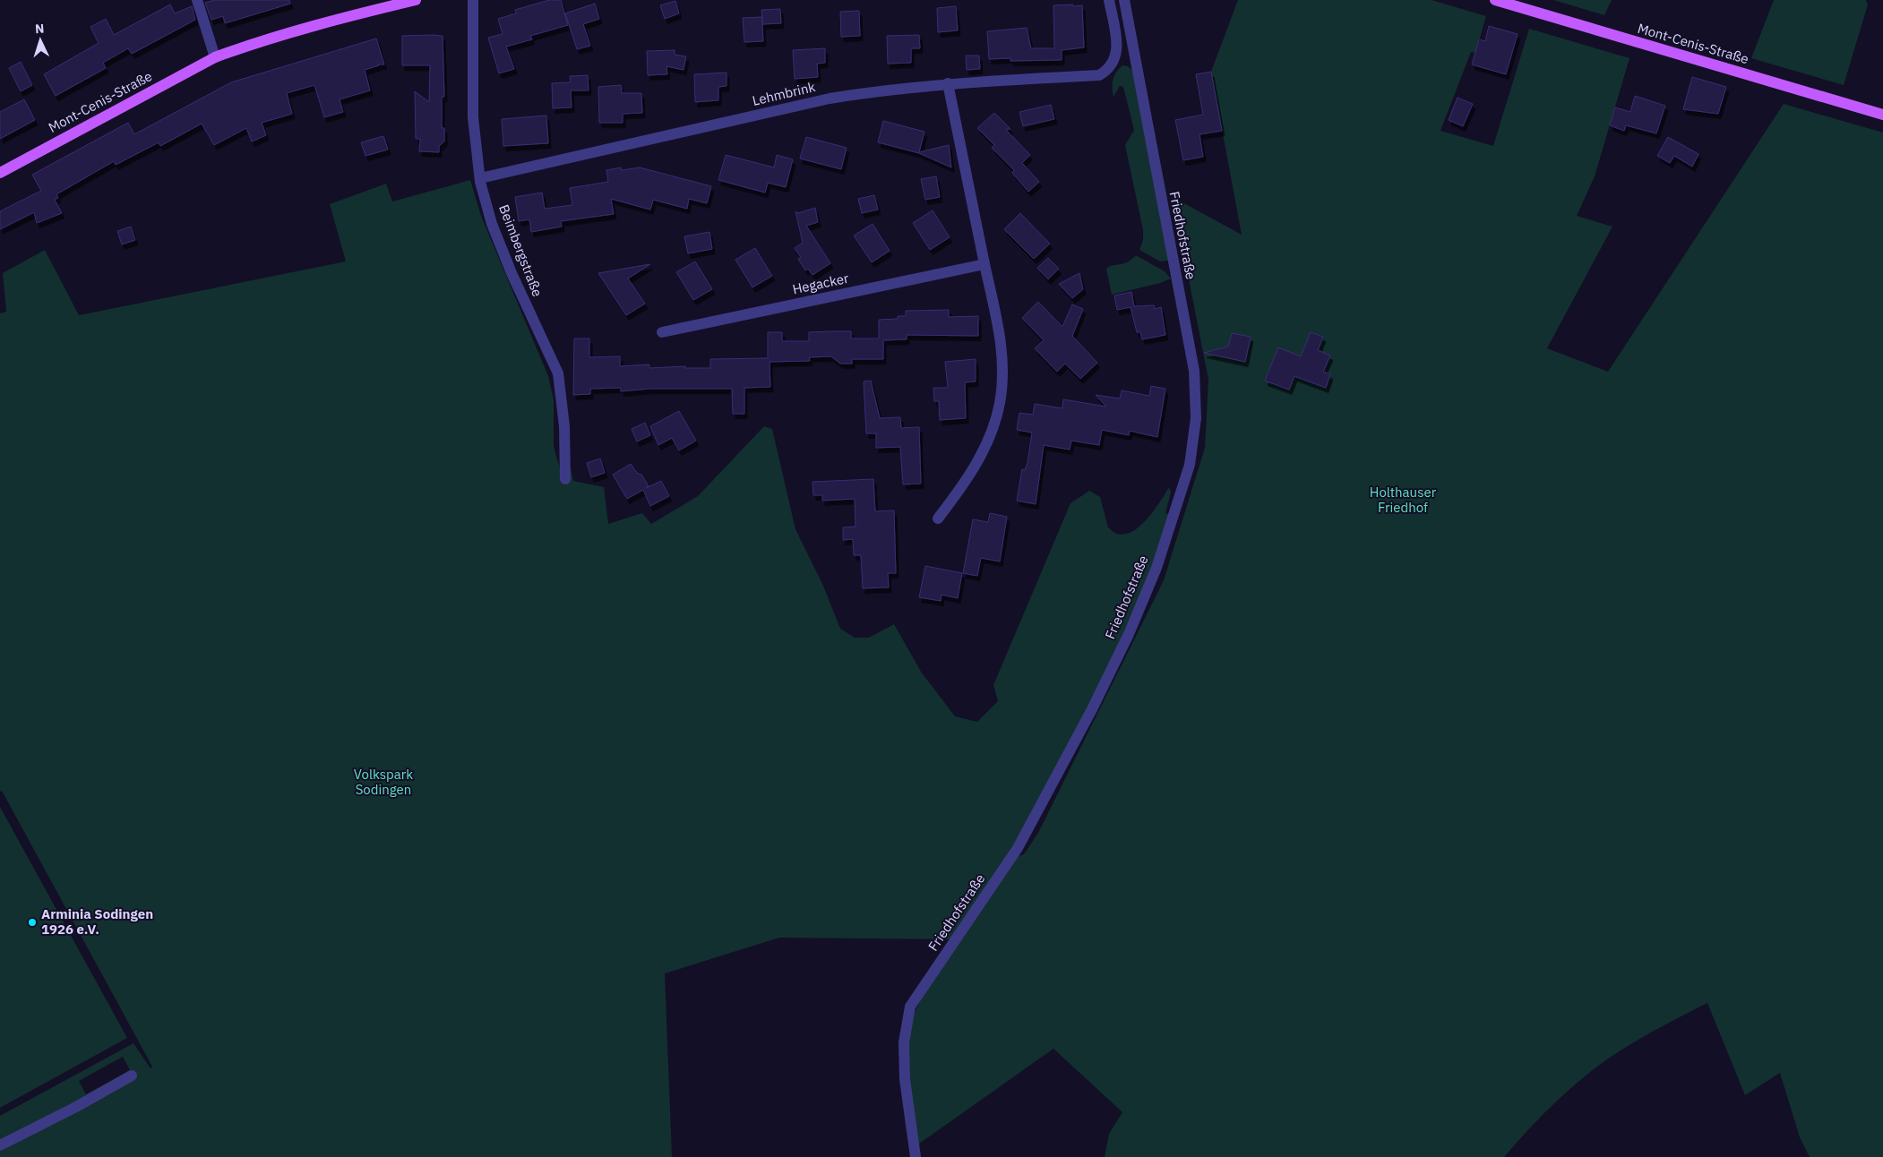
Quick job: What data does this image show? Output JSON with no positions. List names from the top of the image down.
{
  "streets": {
    "main road": ["Mont-Cenis-Straße"],
    "street": [
      "Lehmbrink",
      "Friedhofstraße",
      "Beimbergstraße",
      "Hegacker"
    ]
  },
  "crossings": [
    ["Lehmbrink", "Beimbergstraße"]
  ],
  "parks": ["Holthauser Friedhof", "Volkspark Sodingen"],
  "places": ["Arminia Sodingen 1926 e.V."],
  "north": "top"
}
